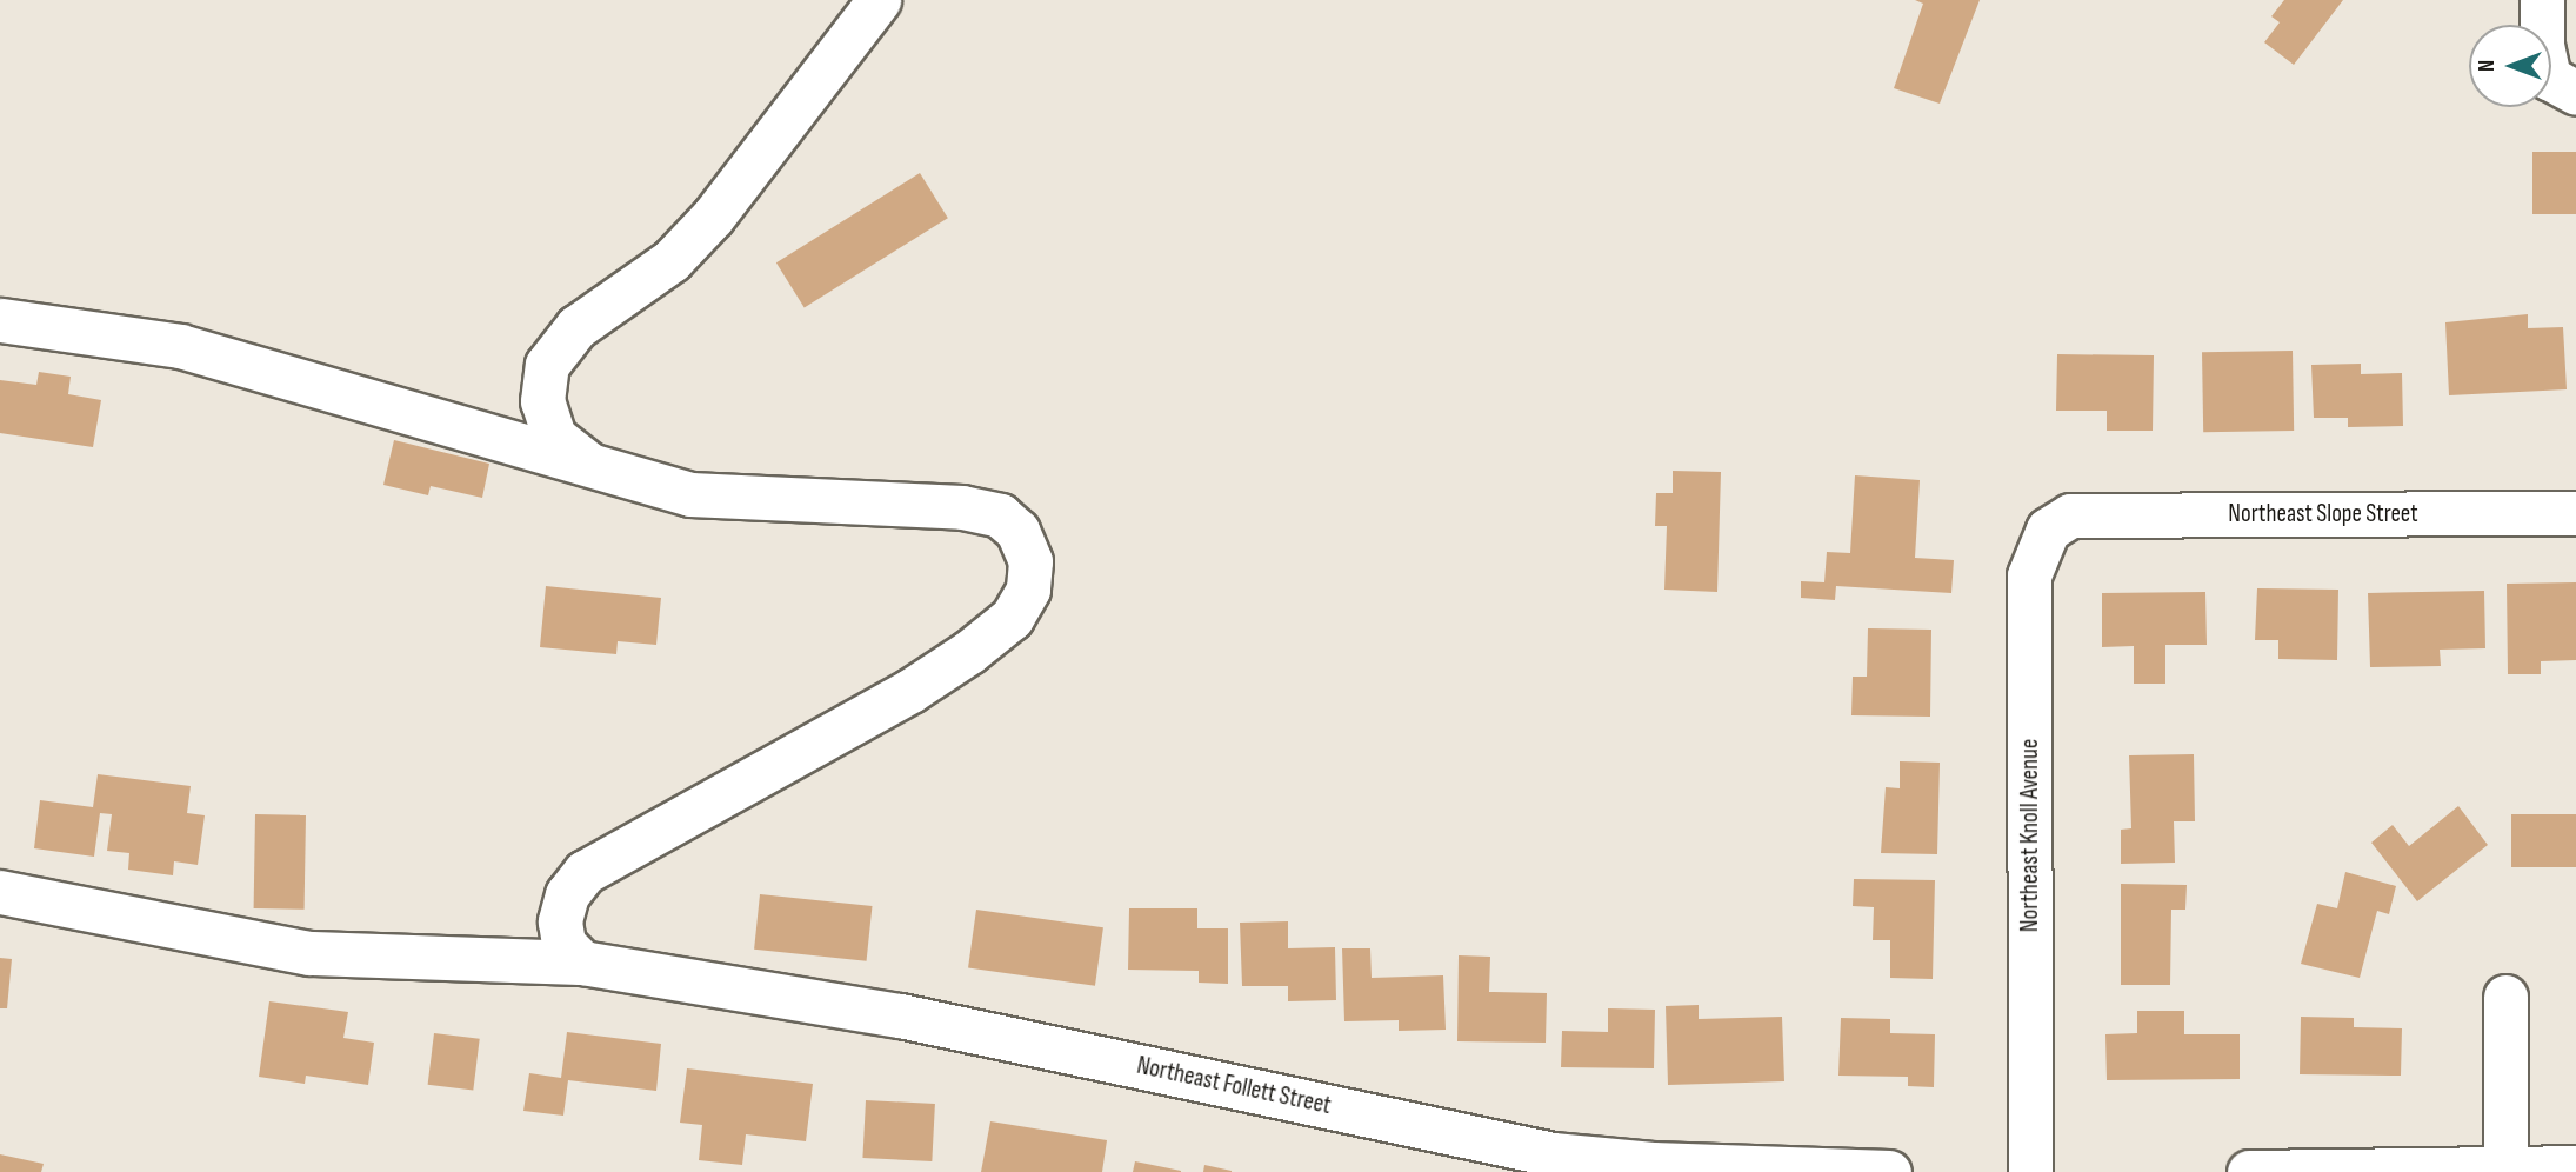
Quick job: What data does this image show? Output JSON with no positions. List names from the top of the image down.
{
  "streets": {
    "street": ["Northeast Slope Street", "Northeast Knoll Avenue", "Northeast Follett Street"]
  },
  "crossings": [
    ["Northeast Slope Street", "Northeast Knoll Avenue"]
  ],
  "north": "left"
}
